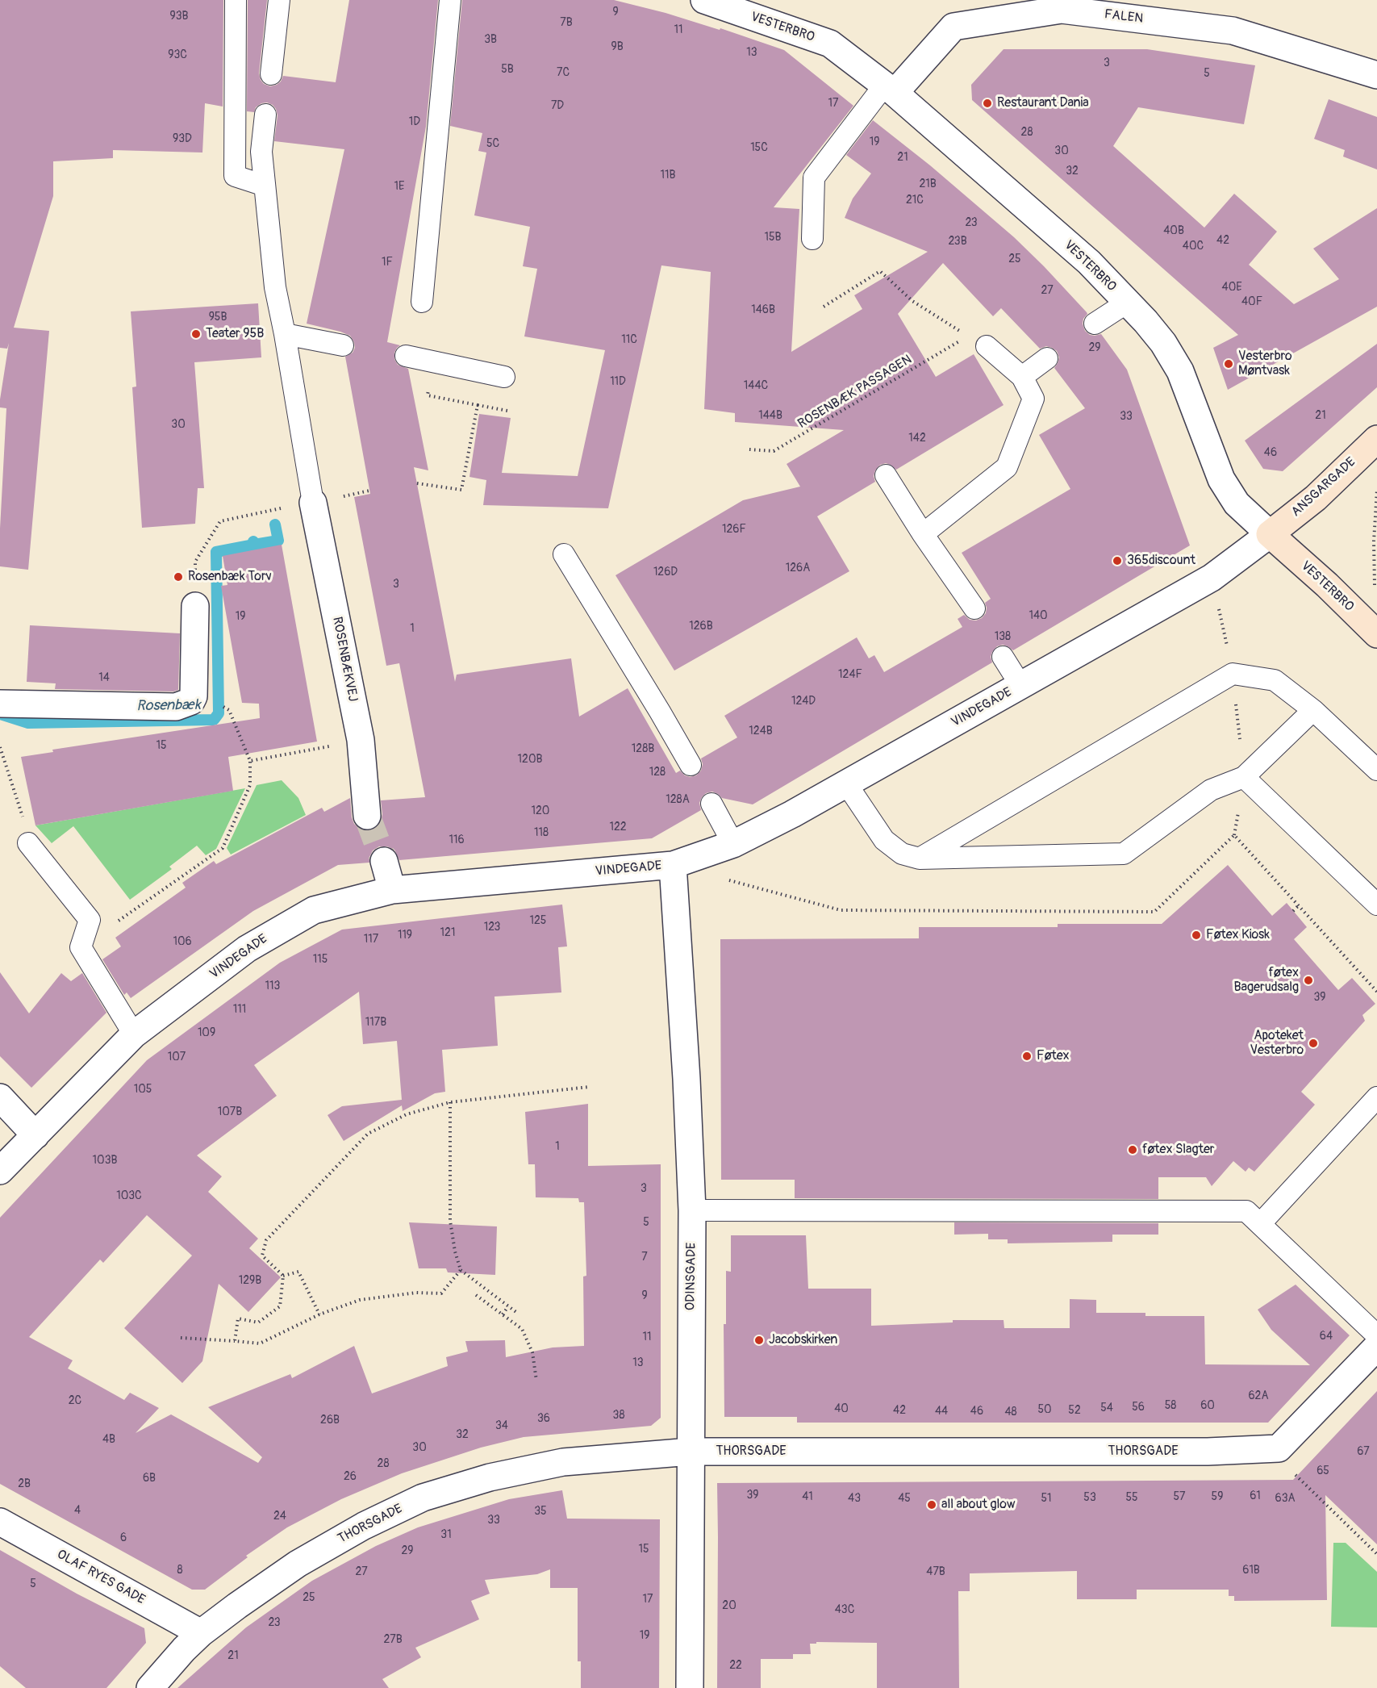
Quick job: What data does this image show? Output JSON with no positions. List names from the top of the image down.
{
  "streets": {
    "main road": ["VESTERBRO", "ANSGARGADE"],
    "street": [
      "FALEN",
      "ROSENBÆKVEJ",
      "VINDEGADE",
      "ODINSGADE",
      "THORSGADE",
      "OLAF RYES GADE"
    ],
    "path": ["ROSENBÆK PASSAGEN"]
  },
  "crossings": [
    ["FALEN", "VESTERBRO"],
    ["VESTERBRO", "ANSGARGADE"],
    ["VESTERBRO", "VINDEGADE"],
    ["ANSGARGADE", "VINDEGADE"],
    ["VINDEGADE", "ODINSGADE"],
    ["ODINSGADE", "THORSGADE"],
    ["THORSGADE", "OLAF RYES GADE"]
  ],
  "water": ["Rosenbæk"],
  "places": [
    "Restaurant Dania",
    "Teater 95B",
    "Vesterbro Møntvask",
    "365discount",
    "Rosenbæk Torv",
    "Føtex Kiosk",
    "føtex Bagerudsalg",
    "Apoteket Vesterbro",
    "Føtex",
    "føtex Slagter",
    "Jacobskirken",
    "all about glow"
  ],
  "house_numbers": [
    "9",
    "93B",
    "7B",
    "11",
    "3B",
    "9B",
    "13",
    "93C",
    "3",
    "5B",
    "7C",
    "5",
    "17",
    "7D",
    "1D",
    "28",
    "93D",
    "19",
    "5C",
    "15C",
    "30",
    "21",
    "32",
    "11B",
    "21B",
    "1E",
    "21C",
    "23",
    "40B",
    "15B",
    "42",
    "23B",
    "40C",
    "25",
    "1F",
    "40E",
    "27",
    "40F",
    "146B",
    "95B",
    "11C",
    "29",
    "11D",
    "144C",
    "144B",
    "21",
    "33",
    "30",
    "142",
    "46",
    "126F",
    "126A",
    "126D",
    "3",
    "140",
    "19",
    "126B",
    "1",
    "138",
    "124F",
    "14",
    "124D",
    "124B",
    "15",
    "128B",
    "120B",
    "128",
    "128A",
    "120",
    "122",
    "118",
    "116",
    "125",
    "123",
    "121",
    "119",
    "117",
    "106",
    "115",
    "113",
    "39",
    "111",
    "117B",
    "109",
    "107",
    "105",
    "107B",
    "1",
    "103B",
    "3",
    "103C",
    "5",
    "7",
    "129B",
    "9",
    "64",
    "11",
    "13",
    "62A",
    "2C",
    "58",
    "60",
    "56",
    "54",
    "40",
    "50",
    "42",
    "52",
    "44",
    "46",
    "48",
    "38",
    "36",
    "26B",
    "34",
    "32",
    "4B",
    "30",
    "67",
    "28",
    "65",
    "26",
    "6B",
    "2B",
    "39",
    "61",
    "41",
    "57",
    "59",
    "53",
    "55",
    "43",
    "45",
    "51",
    "63A",
    "4",
    "35",
    "24",
    "33",
    "31",
    "6",
    "15",
    "29",
    "8",
    "61B",
    "27",
    "47B",
    "5",
    "25",
    "17",
    "20",
    "43C",
    "23",
    "19",
    "27B",
    "21",
    "22"
  ]
}
